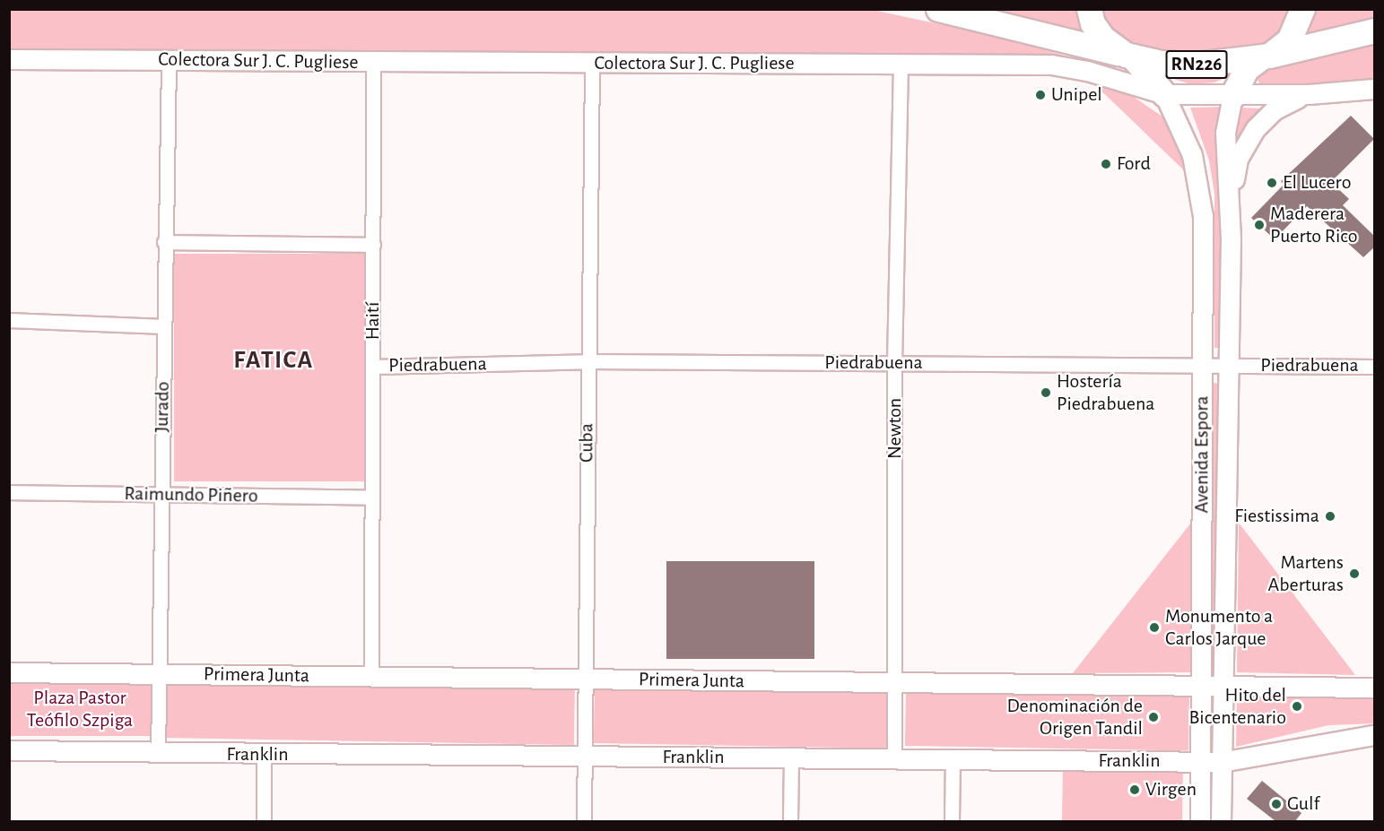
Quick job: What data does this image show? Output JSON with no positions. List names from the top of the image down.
{
  "streets": {
    "highway": ["RN226"],
    "main road": [
      "Colectora Sur J. C. Pugliese",
      "Avenida Espora",
      "Primera Junta",
      "Franklin"
    ],
    "street": [
      "Haití",
      "Piedrabuena",
      "Jurado",
      "Newton",
      "Cuba",
      "Raimundo Piñero"
    ]
  },
  "crossings": [
    ["Colectora Sur J. C. Pugliese", "Haití"],
    ["Colectora Sur J. C. Pugliese", "Jurado"],
    ["Colectora Sur J. C. Pugliese", "Newton"],
    ["Colectora Sur J. C. Pugliese", "Cuba"],
    ["Colectora Sur J. C. Pugliese", "Avenida Espora"],
    ["Haití", "Piedrabuena"],
    ["Haití", "Raimundo Piñero"],
    ["Haití", "Primera Junta"],
    ["Piedrabuena", "Newton"],
    ["Piedrabuena", "Cuba"],
    ["Piedrabuena", "Avenida Espora"],
    ["Jurado", "Raimundo Piñero"],
    ["Jurado", "Primera Junta"],
    ["Jurado", "Franklin"],
    ["Newton", "Primera Junta"],
    ["Newton", "Franklin"],
    ["Cuba", "Primera Junta"],
    ["Cuba", "Franklin"],
    ["Avenida Espora", "Primera Junta"],
    ["Avenida Espora", "Franklin"]
  ],
  "districts": ["FATICA"],
  "parks": ["Plaza Pastor Teófilo Szpiga"],
  "places": [
    "Unipel",
    "Ford",
    "El Lucero",
    "Maderera Puerto Rico",
    "Hostería Piedrabuena",
    "Fiestissima",
    "Martens Aberturas",
    "Monumento a Carlos Jarque",
    "Hito del Bicentenario",
    "Denominación de Origen Tandil",
    "Virgen",
    "Gulf"
  ]
}
